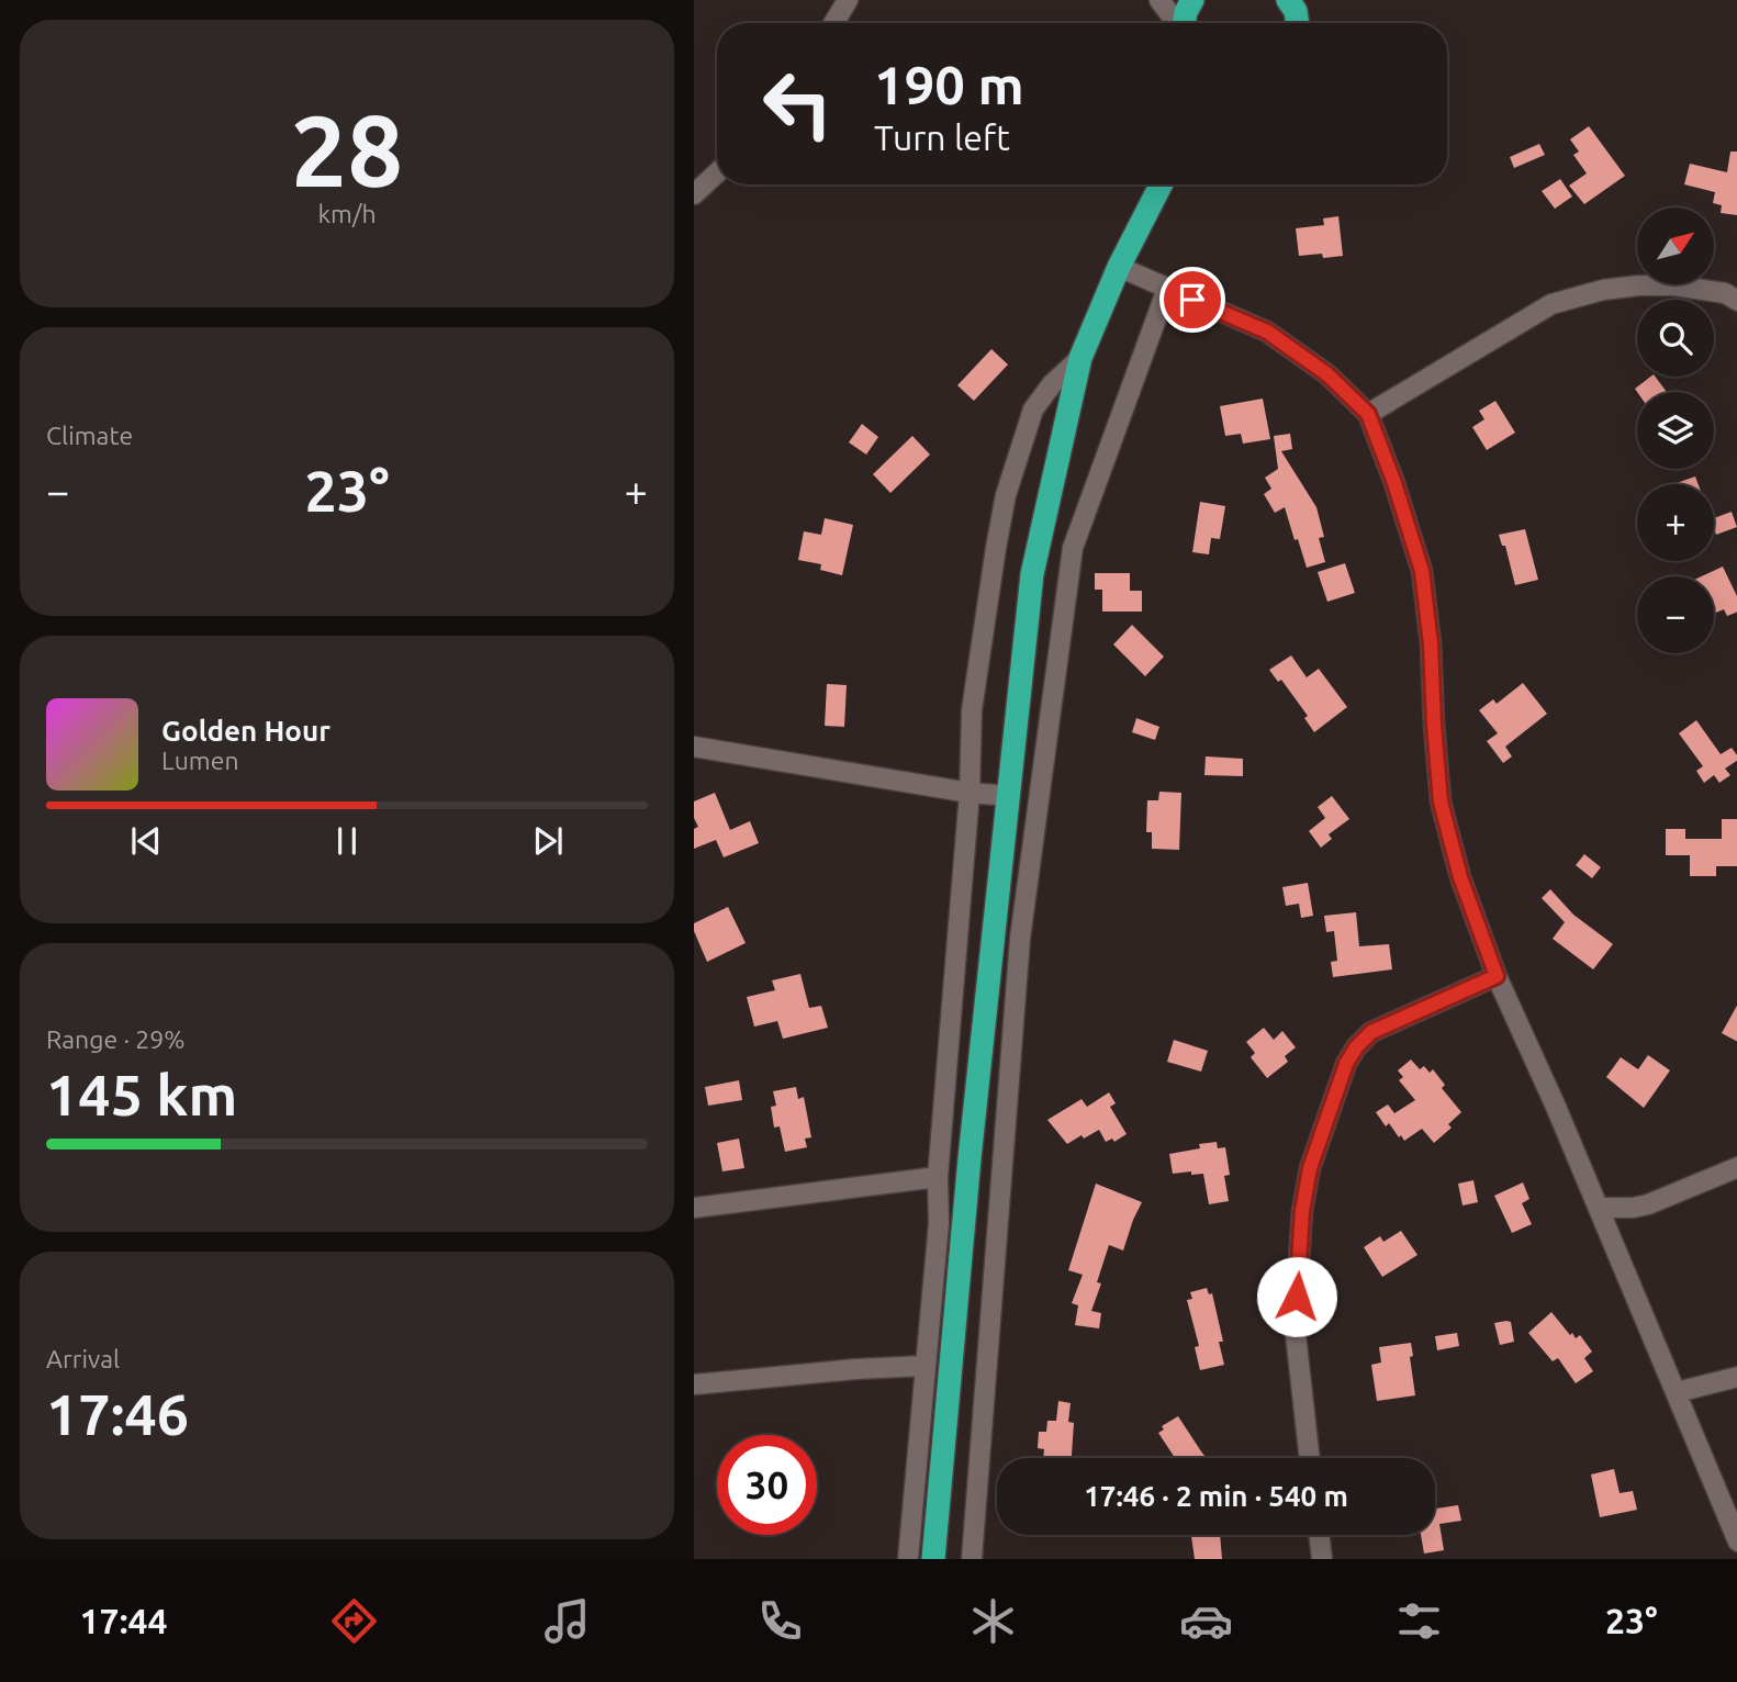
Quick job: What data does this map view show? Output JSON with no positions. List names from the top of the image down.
{
  "north": "top right",
  "page": {
    "tile": [
      ["28", "km/h"],
      "Climate",
      ["Range · 29%", "145 km"],
      ["Arrival", "17:46"]
    ],
    "turn": ["190 m", "Turn left"],
    "map_buttons": ["+", "−"],
    "heat": ["−", "23°", "+"],
    "song": ["Golden Hour", "Lumen"],
    "limit": "30",
    "trip": "17:46 · 2 min · 540 m",
    "tabs": ["17:44", "23°"]
  }
}
